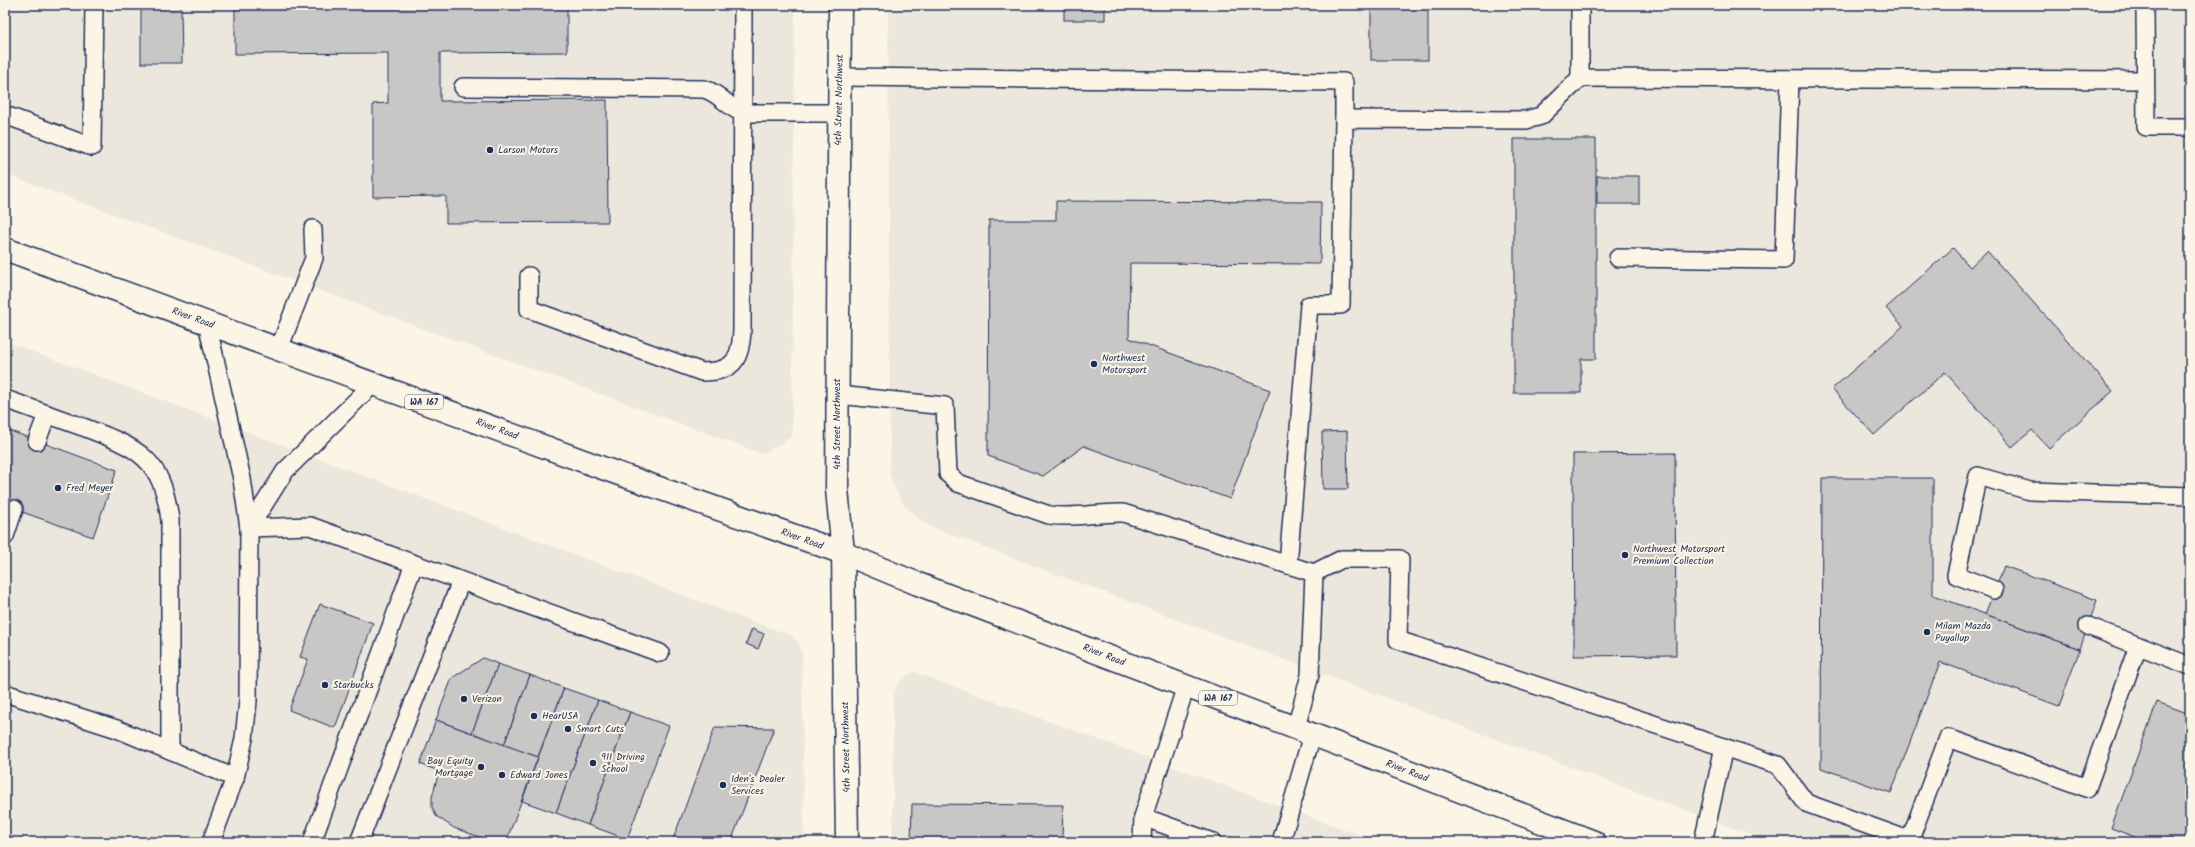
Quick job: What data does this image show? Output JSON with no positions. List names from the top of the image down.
{
  "streets": {
    "main road": ["4th Street Northwest", "River Road", "WA 167"]
  },
  "crossings": [
    ["4th Street Northwest", "River Road"]
  ],
  "places": [
    "Larson Motors",
    "Northwest Motorsport",
    "Fred Meyer",
    "Northwest Motorsport Premium Collection",
    "Milam Mazda Puyallup",
    "Starbucks",
    "Verizon",
    "HearUSA",
    "Smart Cuts",
    "911 Driving School",
    "Bay Equity Mortgage",
    "Edward Jones",
    "Iden's Dealer Services"
  ]
}
